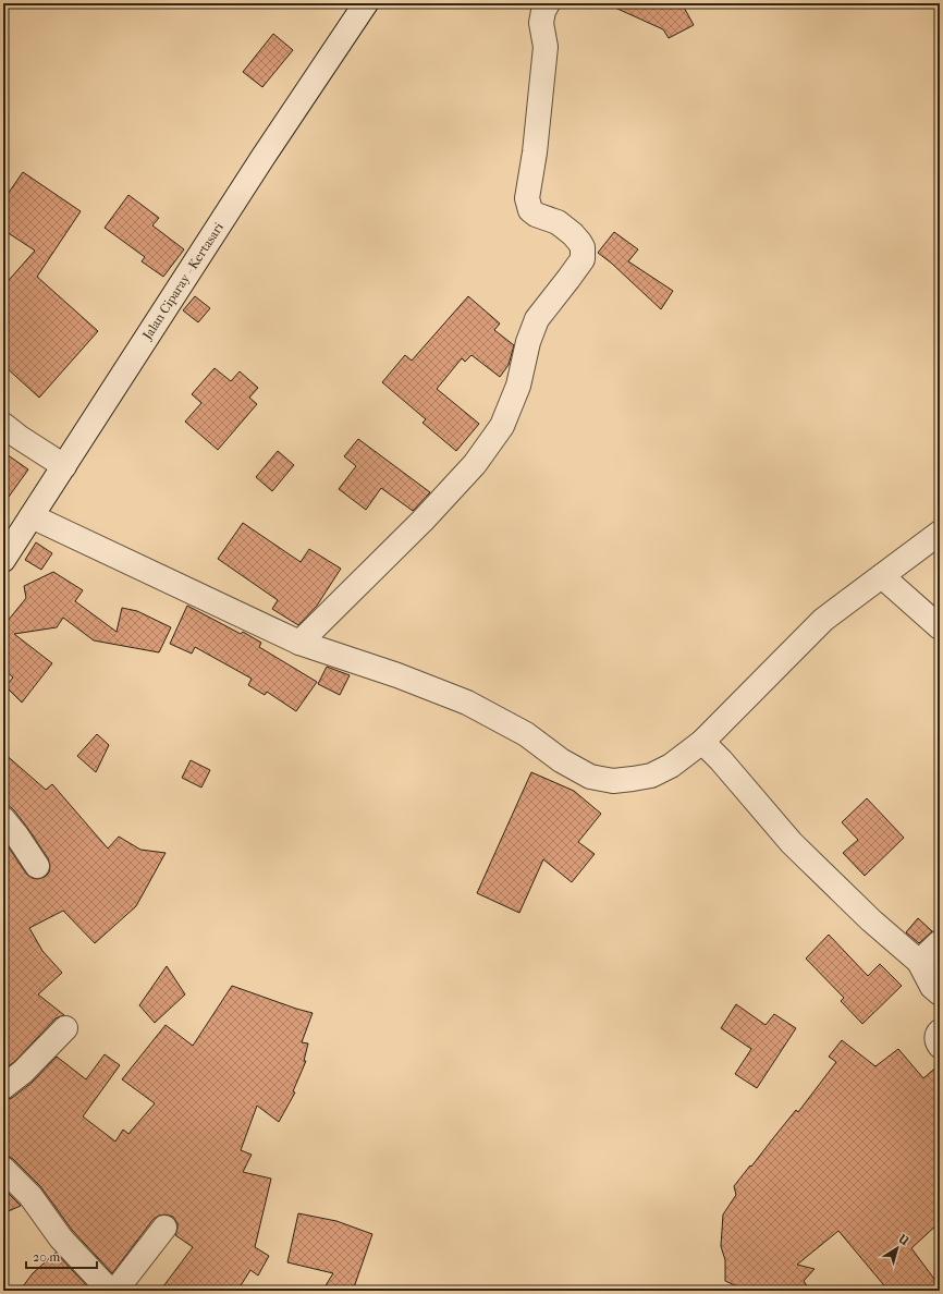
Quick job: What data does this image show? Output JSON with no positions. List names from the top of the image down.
{
  "streets": {
    "street": ["Jalan Ciparay - Kertasari"]
  },
  "scale_bar": "20 m",
  "north": "top right"
}
